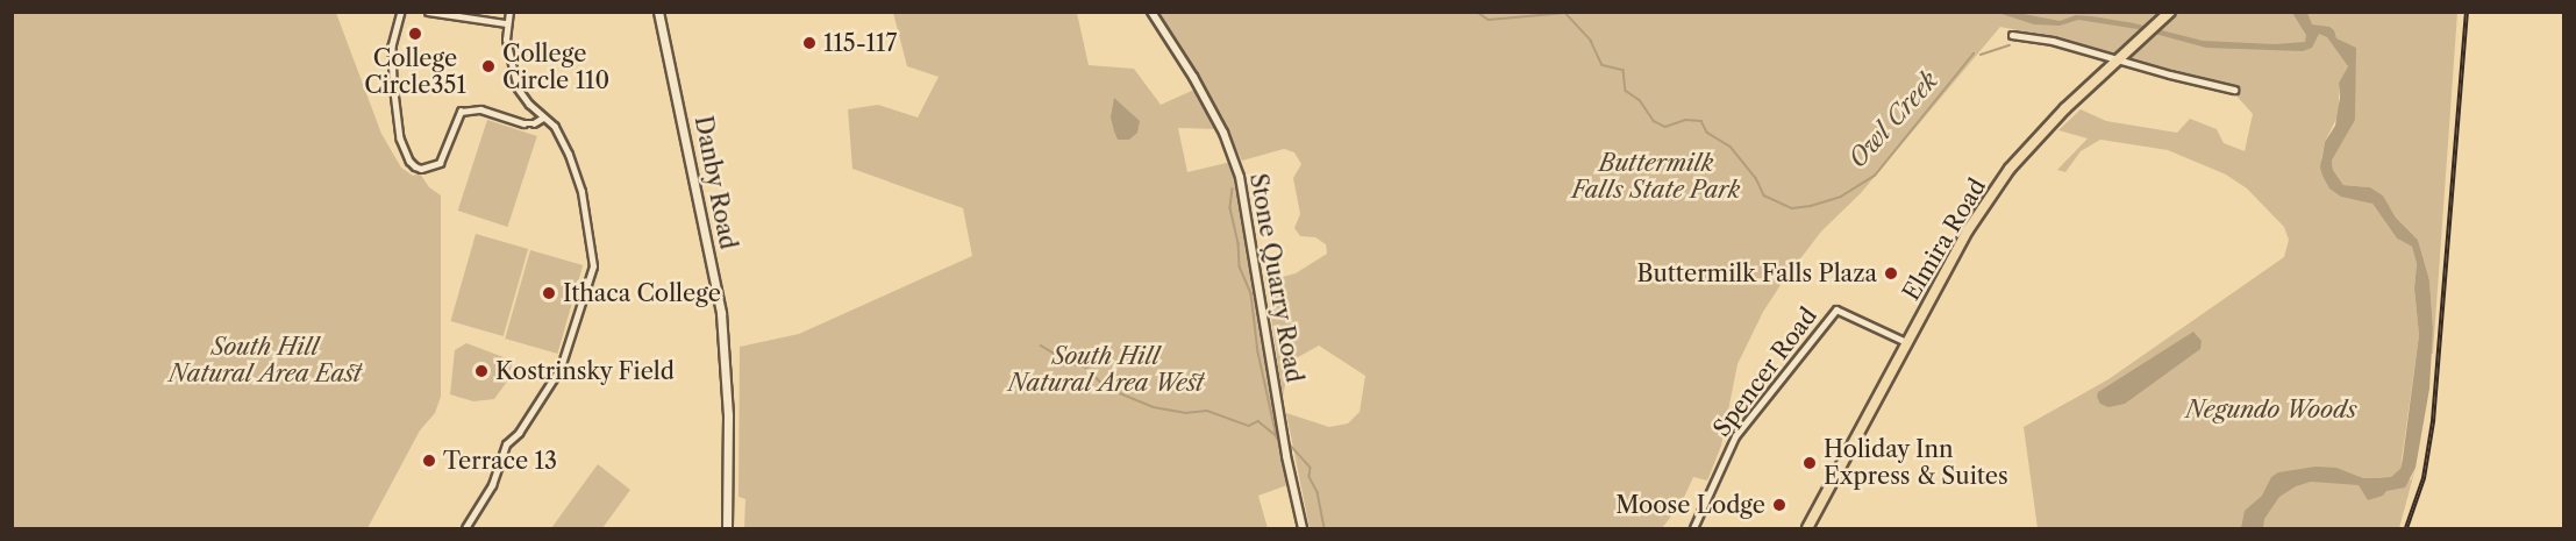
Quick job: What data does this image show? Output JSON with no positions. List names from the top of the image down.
{
  "streets": {
    "highway": ["Elmira Road"],
    "main road": ["Danby Road"],
    "street": ["Stone Quarry Road", "Spencer Road"]
  },
  "crossings": [
    ["Elmira Road", "Spencer Road"]
  ],
  "water": ["Owl Creek"],
  "parks": [
    "Buttermilk Falls State Park",
    "South Hill Natural Area East",
    "South Hill Natural Area West",
    "Negundo Woods"
  ],
  "places": [
    "College Circle351",
    "115-117",
    "College Circle 110",
    "Buttermilk Falls Plaza",
    "Ithaca College",
    "Kostrinsky Field",
    "Terrace 13",
    "Holiday Inn Express & Suites",
    "Moose Lodge"
  ]
}
